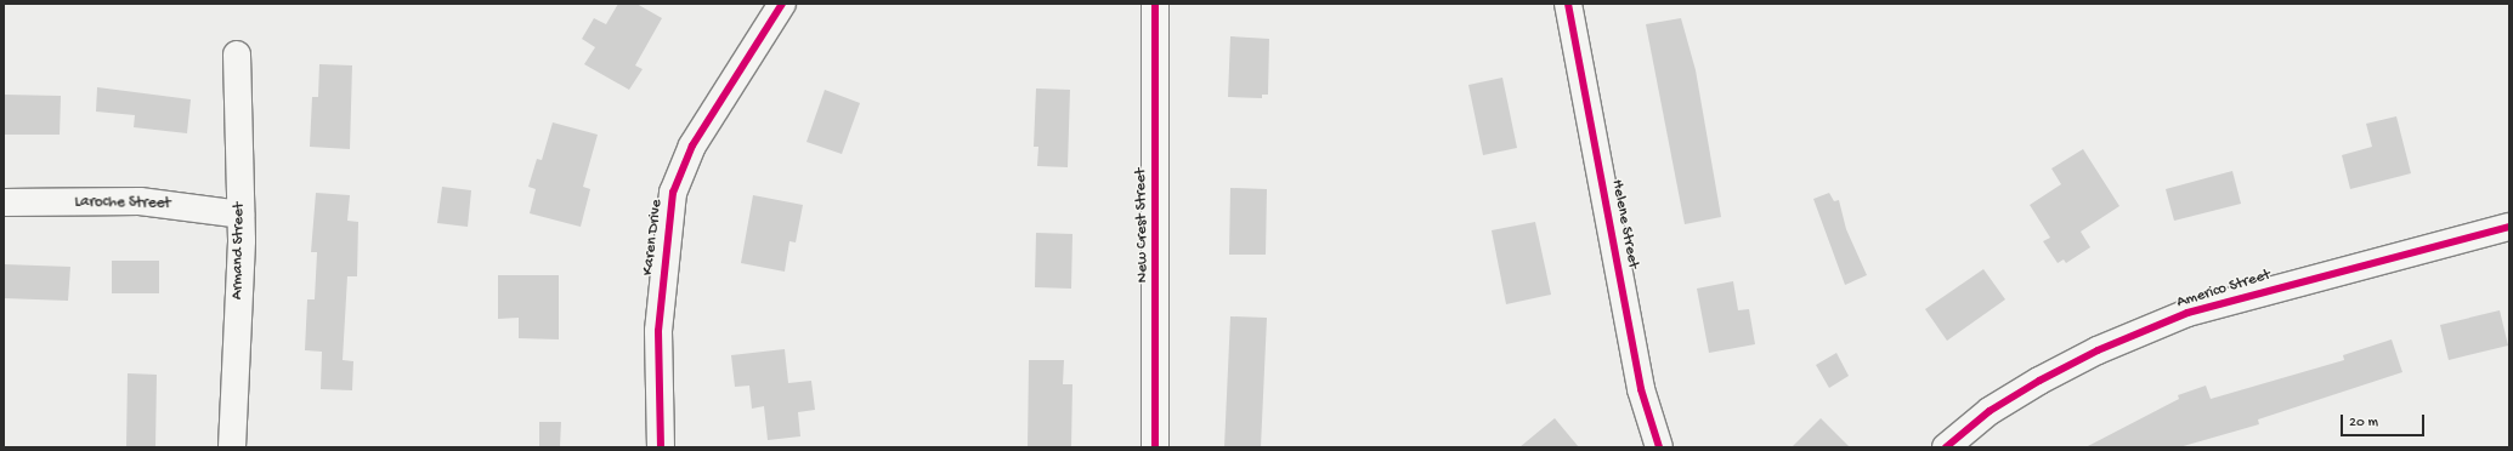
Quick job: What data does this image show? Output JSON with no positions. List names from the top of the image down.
{
  "streets": {
    "street": [
      "Laroche Street",
      "Helene Street",
      "New Crest Street",
      "Karen Drive",
      "Armand Street",
      "Americo Street"
    ]
  },
  "crossings": [
    ["Laroche Street", "Armand Street"]
  ],
  "scale_bar": "20 m"
}
